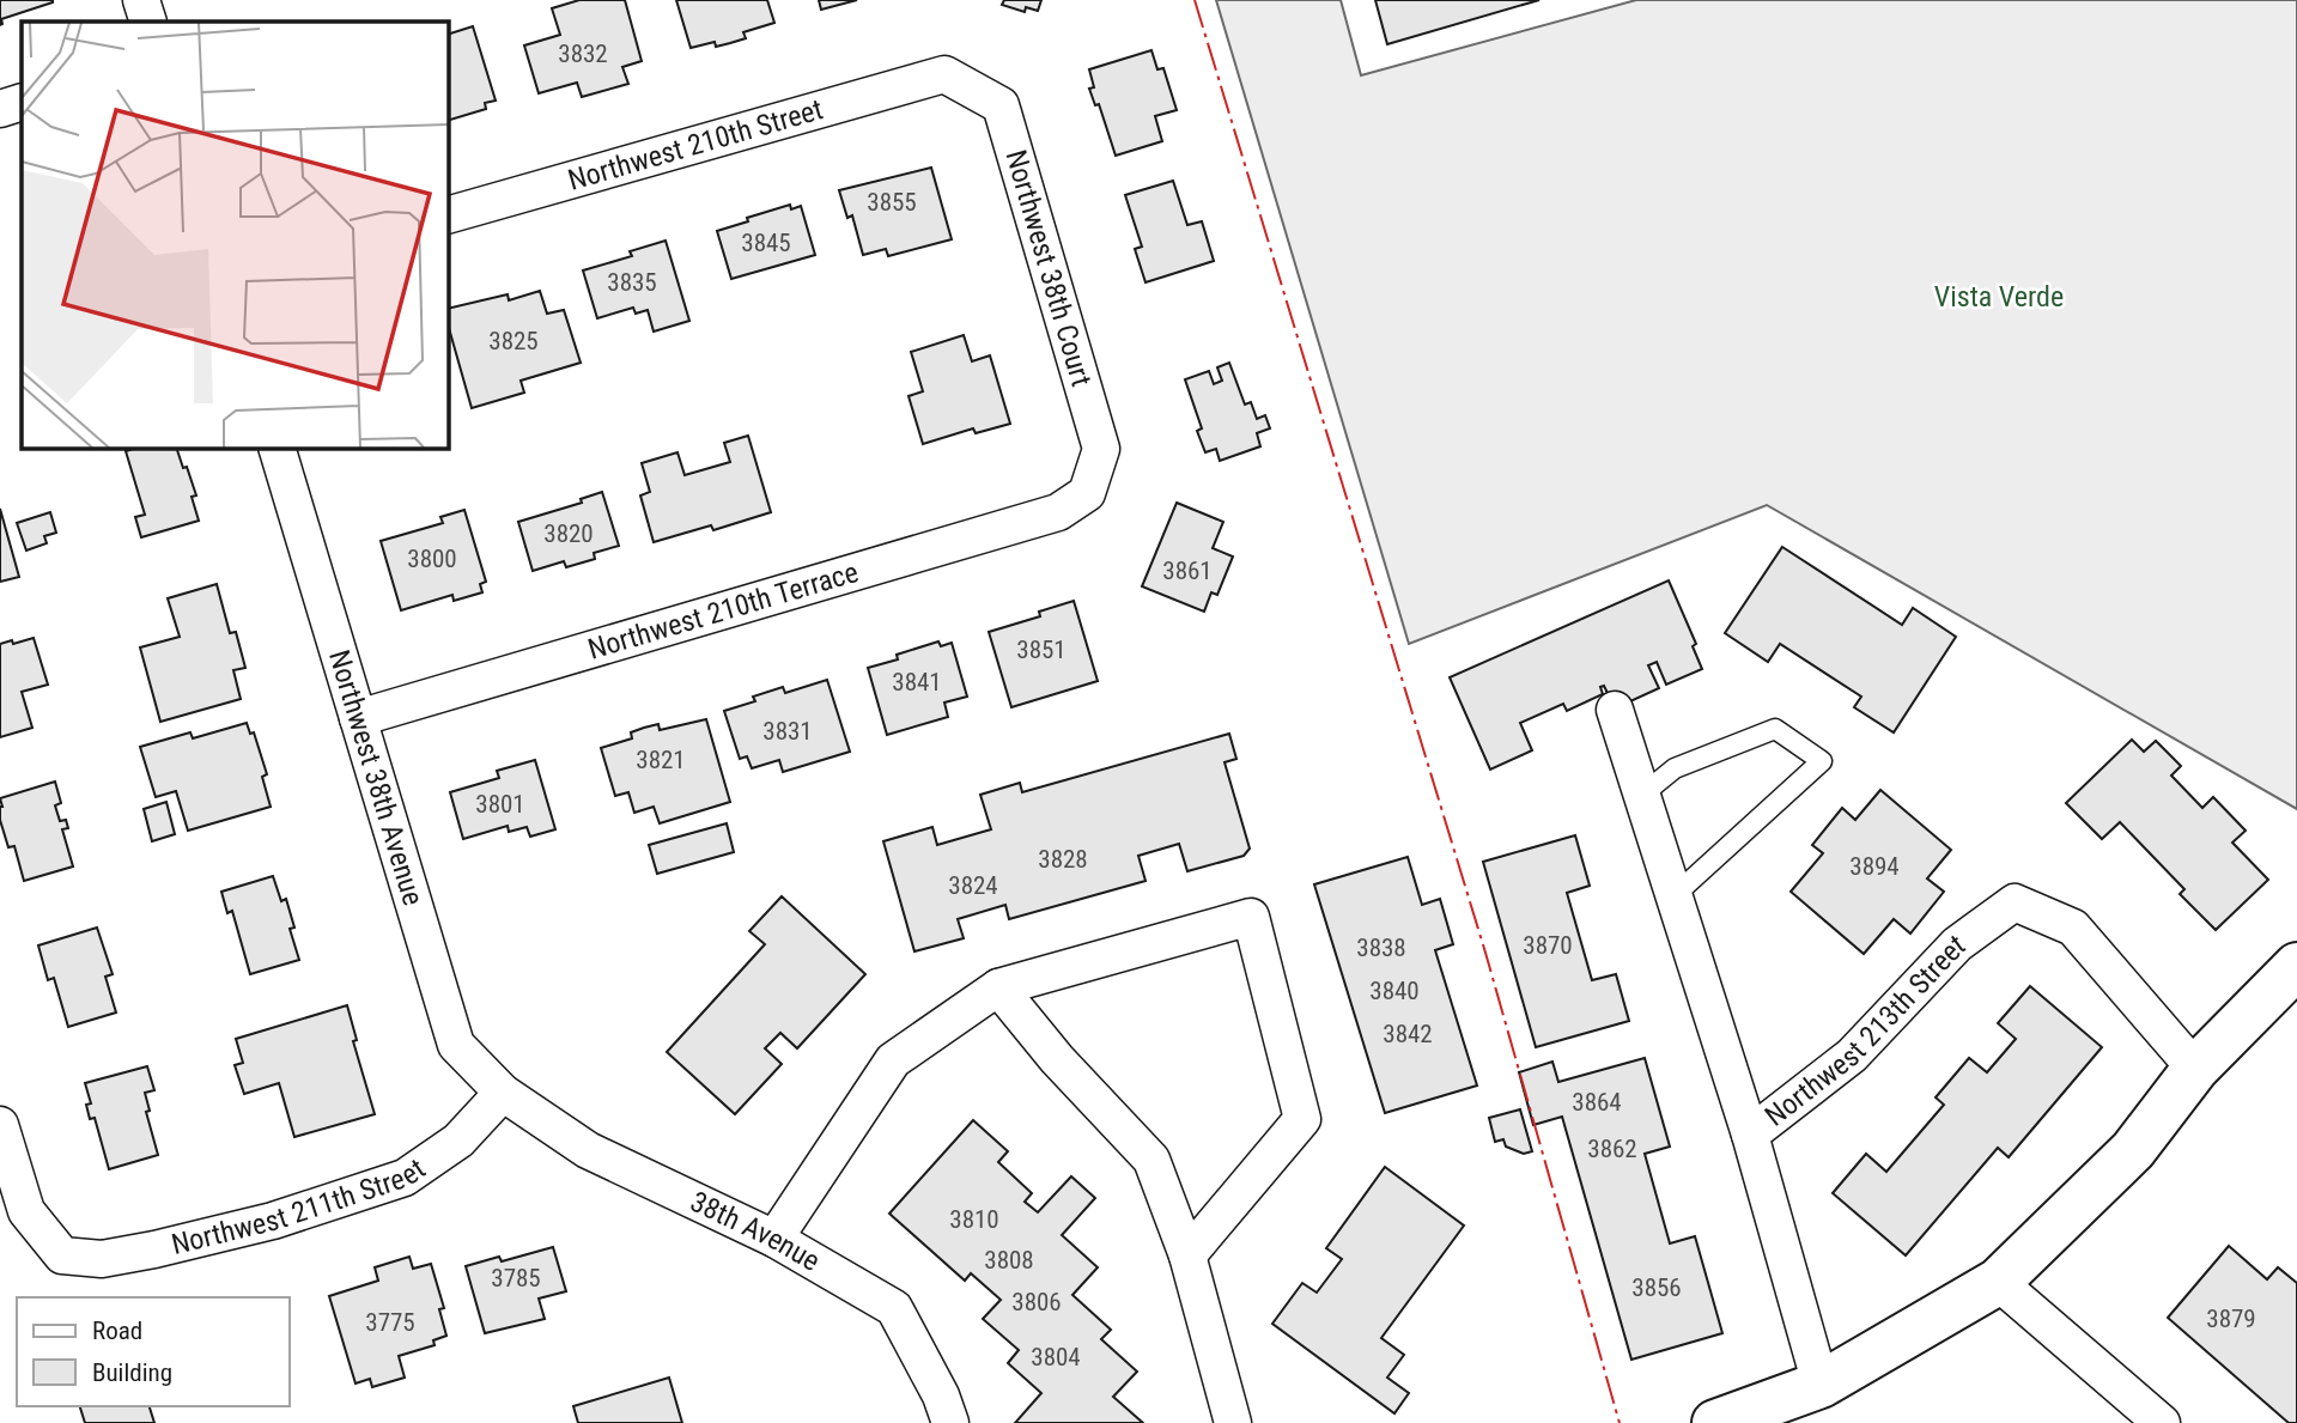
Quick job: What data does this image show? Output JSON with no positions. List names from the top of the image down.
{
  "streets": {
    "street": [
      "Northwest 210th Street",
      "Northwest 38th Court",
      "Northwest 210th Terrace",
      "Northwest 38th Avenue",
      "Northwest 213th Street",
      "Northwest 211th Street",
      "38th Avenue"
    ]
  },
  "crossings": [
    ["Northwest 210th Street", "Northwest 38th Court"],
    ["Northwest 38th Court", "Northwest 210th Terrace"],
    ["Northwest 210th Terrace", "Northwest 38th Avenue"],
    ["Northwest 38th Avenue", "Northwest 211th Street"],
    ["Northwest 38th Avenue", "38th Avenue"],
    ["Northwest 211th Street", "38th Avenue"]
  ],
  "parks": ["Vista Verde"],
  "house_numbers": [
    "3832",
    "3855",
    "3845",
    "3835",
    "3825",
    "3820",
    "3800",
    "3861",
    "3851",
    "3841",
    "3831",
    "3821",
    "3801",
    "3828",
    "3894",
    "3824",
    "3870",
    "3838",
    "3840",
    "3842",
    "3864",
    "3862",
    "3810",
    "3808",
    "3785",
    "3856",
    "3806",
    "3879",
    "3775",
    "3804"
  ],
  "legend": ["Road", "Building"]
}
